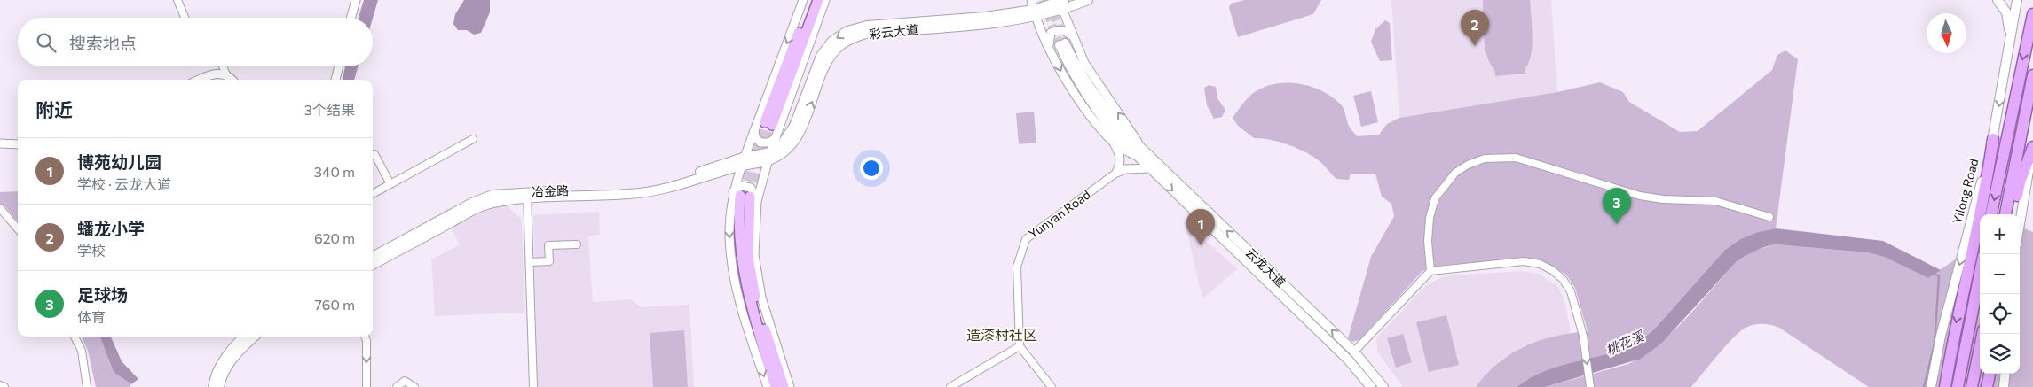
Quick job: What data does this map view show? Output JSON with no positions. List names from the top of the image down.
{
  "streets": {
    "highway": ["Yilong Road"],
    "main road": ["彩云大道", "冶金路", "云龙大道"],
    "street": ["Yunyan Road"]
  },
  "crossings": [
    ["彩云大道", "冶金路"],
    ["彩云大道", "云龙大道"]
  ],
  "districts": ["造漆村社区"],
  "water": ["桃花溪"],
  "north": "bottom",
  "page": {
    "pins": ["2", "3", "1"],
    "search": "搜索地点",
    "heading": ["附近", "3个结果"],
    "list": [
      {
        "mark": "1",
        "name": "博苑幼儿园",
        "note": "学校 · 云龙大道",
        "value": "340 m"
      },
      {
        "mark": "2",
        "name": "蟠龙小学",
        "note": "学校",
        "value": "620 m"
      },
      {
        "mark": "3",
        "name": "足球场",
        "note": "体育",
        "value": "760 m"
      }
    ],
    "map_buttons": ["+", "−"]
  }
}
